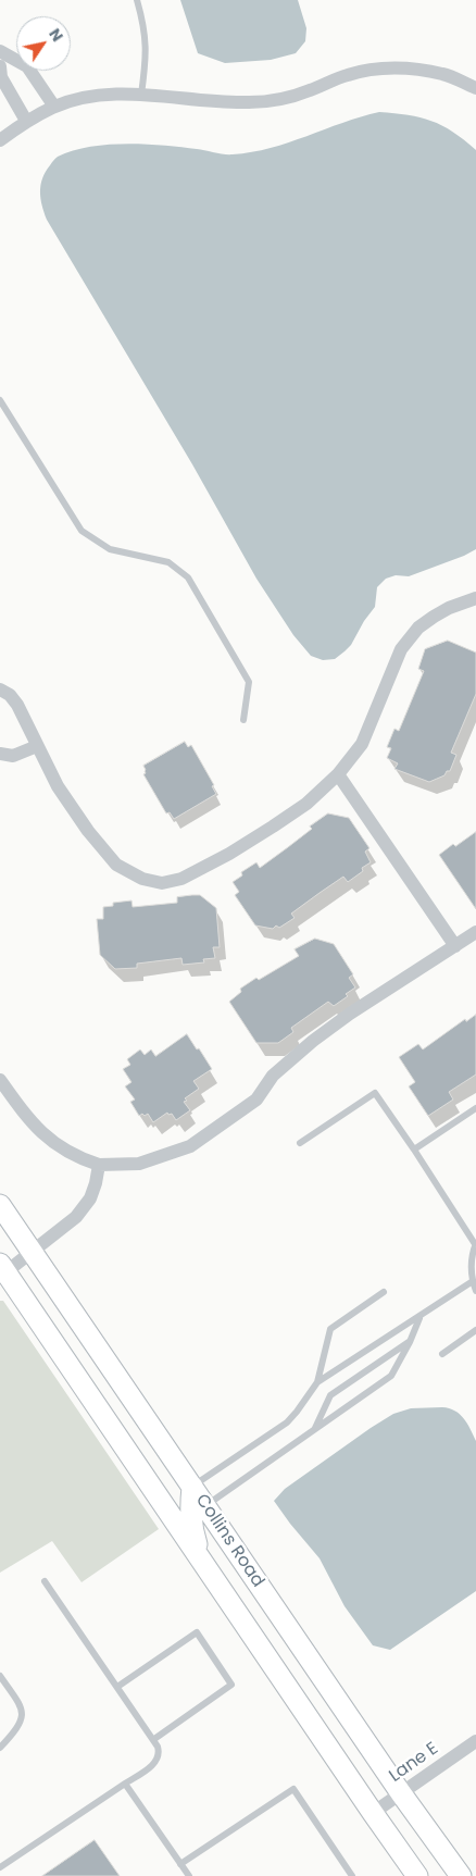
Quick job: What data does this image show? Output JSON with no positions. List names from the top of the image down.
{
  "streets": {
    "main road": ["Collins Road"],
    "street": ["Lane E"]
  },
  "crossings": [
    ["Collins Road", "Lane E"]
  ],
  "north": "top right"
}
